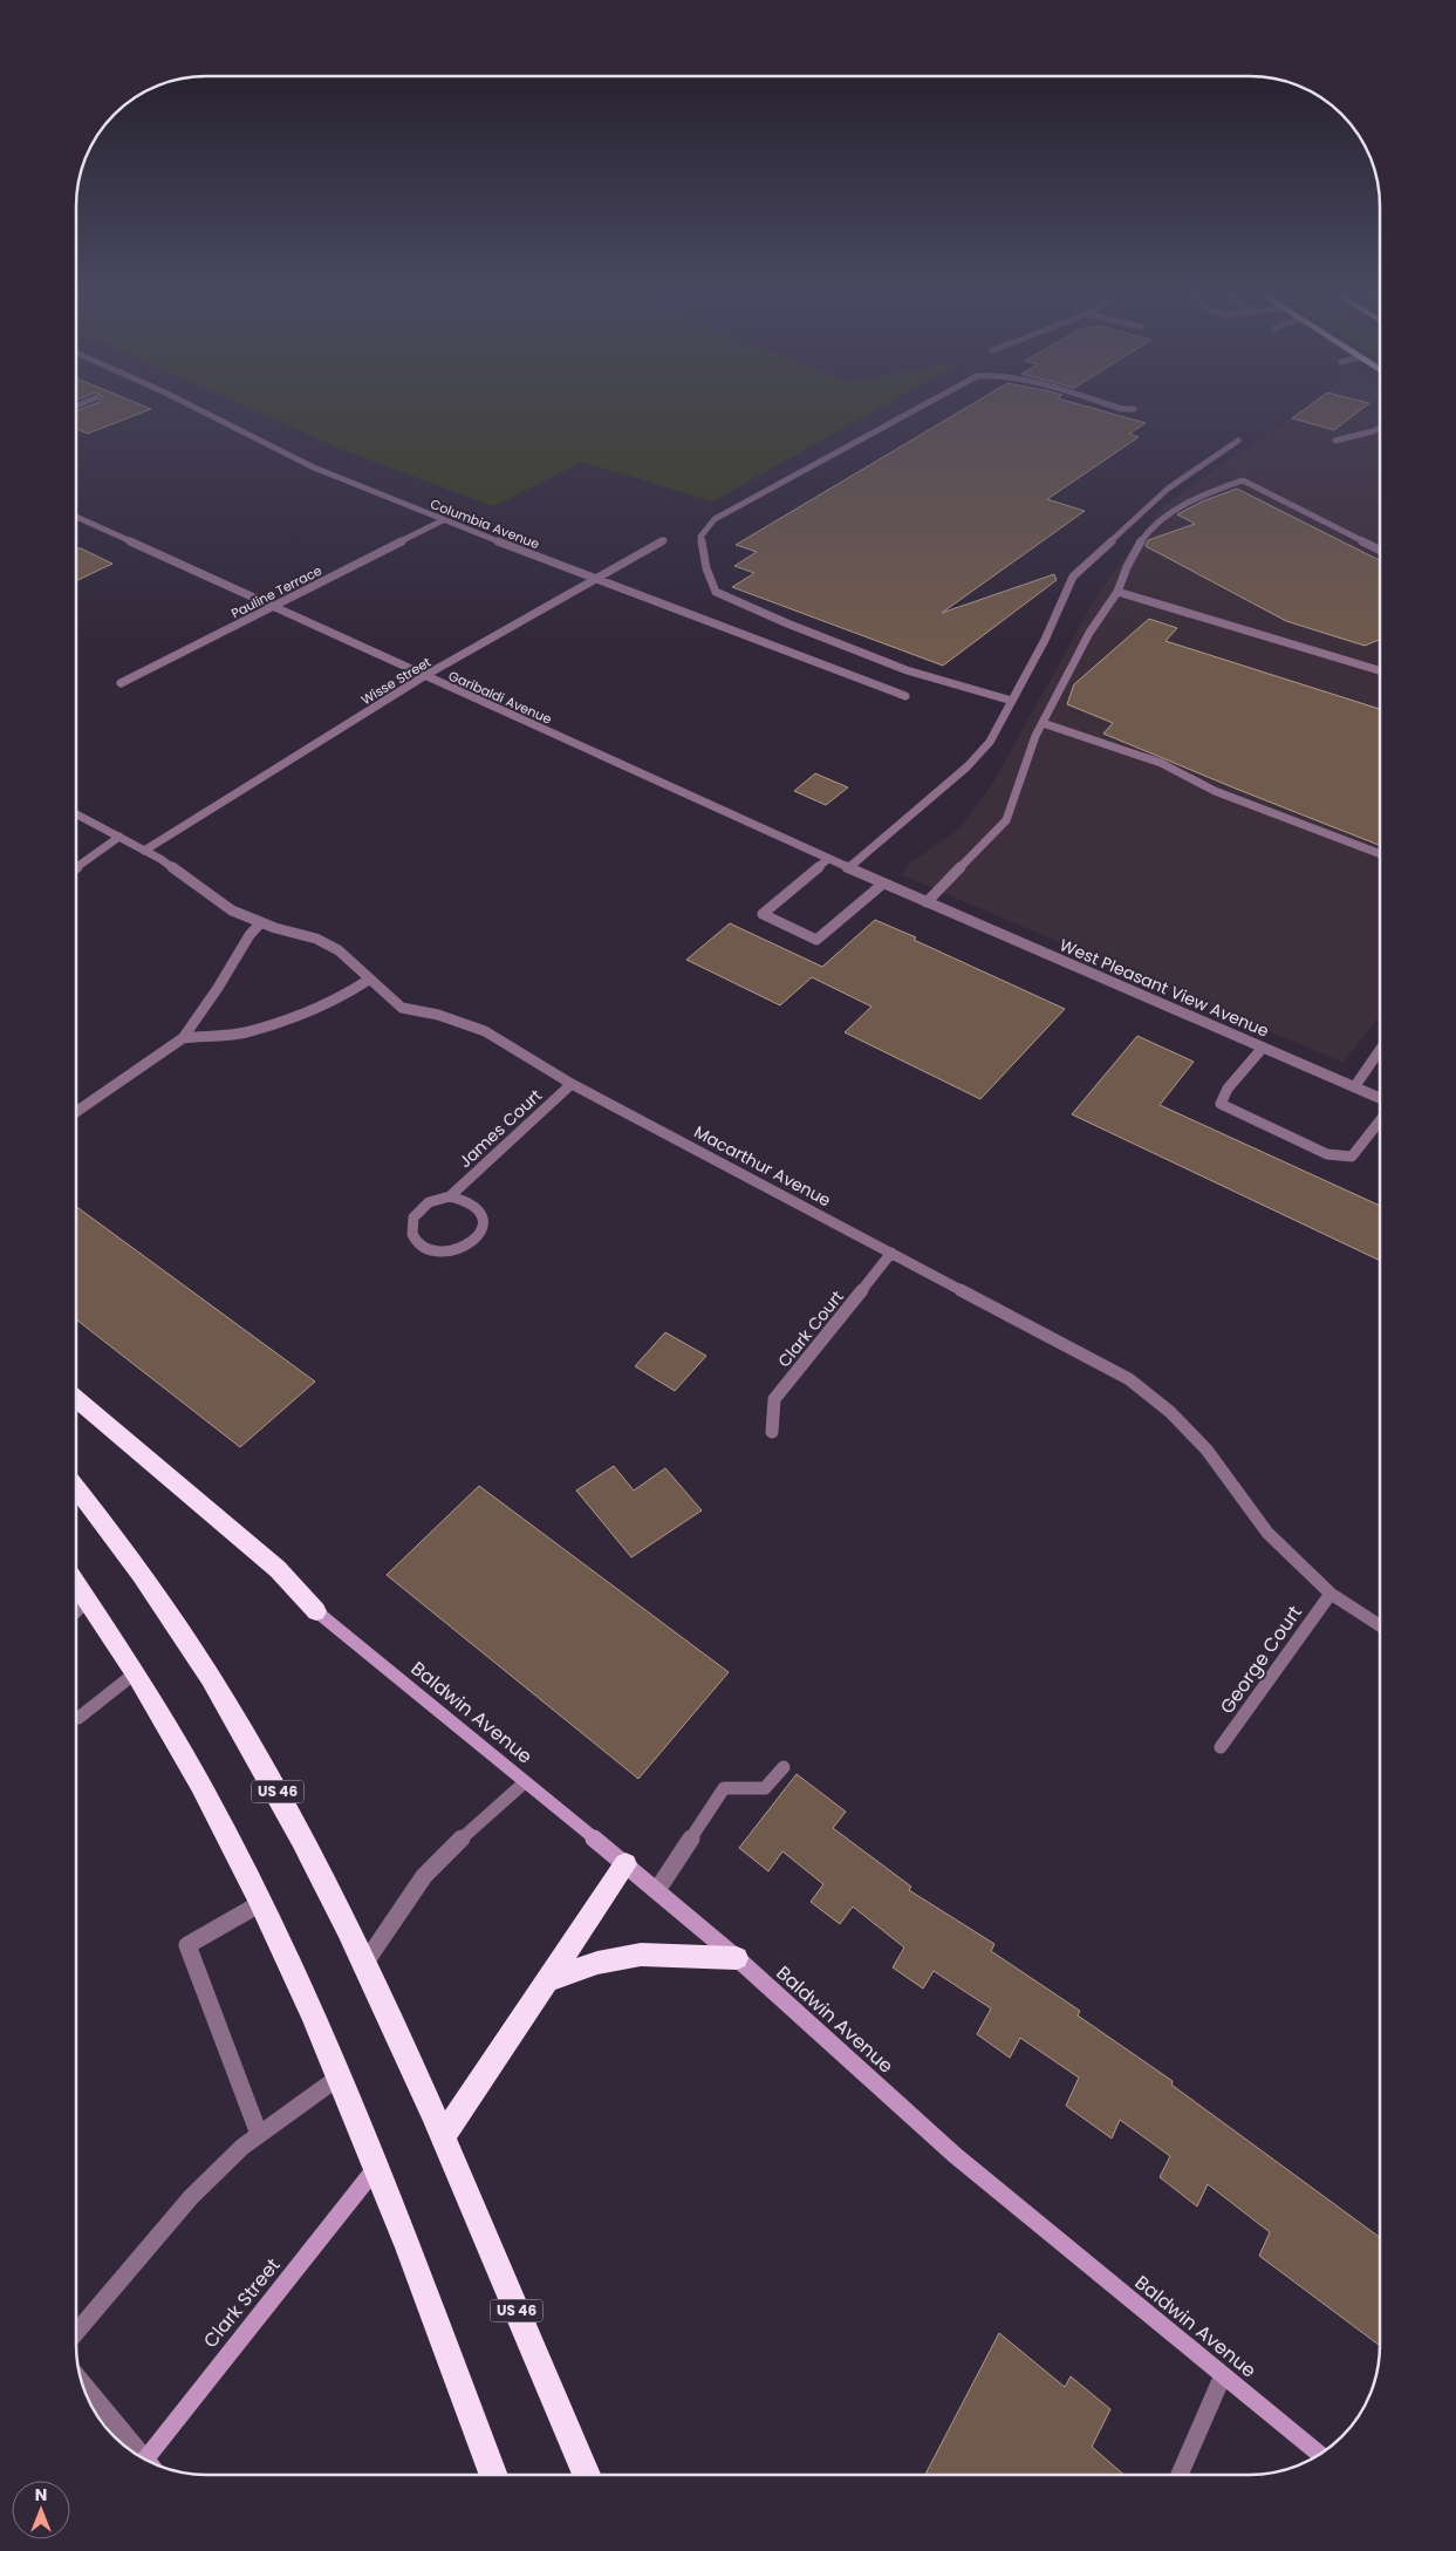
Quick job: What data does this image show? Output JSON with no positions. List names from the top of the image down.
{
  "streets": {
    "highway": ["US 46"],
    "street": [
      "Columbia Avenue",
      "Pauline Terrace",
      "Wisse Street",
      "Garibaldi Avenue",
      "West Pleasant View Avenue",
      "James Court",
      "Macarthur Avenue",
      "Clark Court",
      "George Court",
      "Baldwin Avenue",
      "Clark Street"
    ]
  },
  "crossings": [
    ["Columbia Avenue", "Pauline Terrace"],
    ["Columbia Avenue", "Wisse Street"],
    ["Pauline Terrace", "Garibaldi Avenue"],
    ["Wisse Street", "Garibaldi Avenue"],
    ["Wisse Street", "Macarthur Avenue"],
    ["Garibaldi Avenue", "West Pleasant View Avenue"],
    ["James Court", "Macarthur Avenue"],
    ["Macarthur Avenue", "Clark Court"],
    ["Macarthur Avenue", "George Court"]
  ],
  "north": "top"
}
